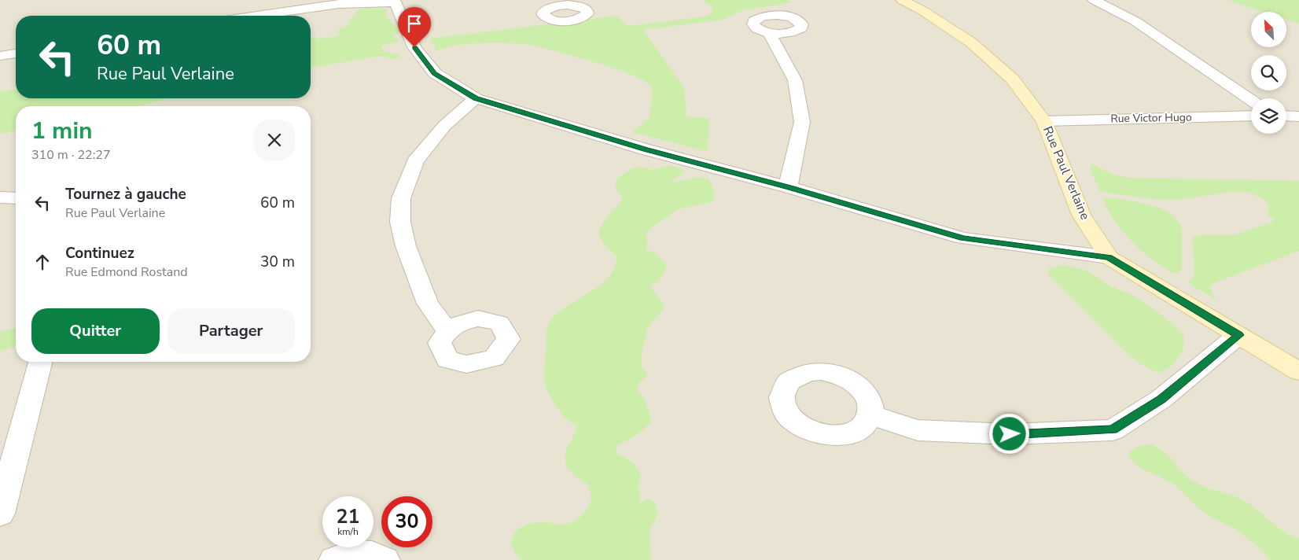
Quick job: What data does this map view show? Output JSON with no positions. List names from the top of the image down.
{
  "streets": {
    "street": ["Rue Victor Hugo", "Rue Paul Verlaine"]
  },
  "crossings": [
    ["Rue Victor Hugo", "Rue Paul Verlaine"]
  ],
  "north": "top left",
  "page": {
    "turn": ["60 m", "Rue Paul Verlaine"],
    "heading": ["1 min", "310 m · 22:27"],
    "list": [
      {
        "name": "Tournez à gauche",
        "note": "Rue Paul Verlaine",
        "value": "60 m"
      },
      {
        "name": "Continuez",
        "note": "Rue Edmond Rostand",
        "value": "30 m"
      }
    ],
    "buttons": ["Quitter", "Partager"],
    "speed": "21 km/h",
    "limit": "30"
  }
}
